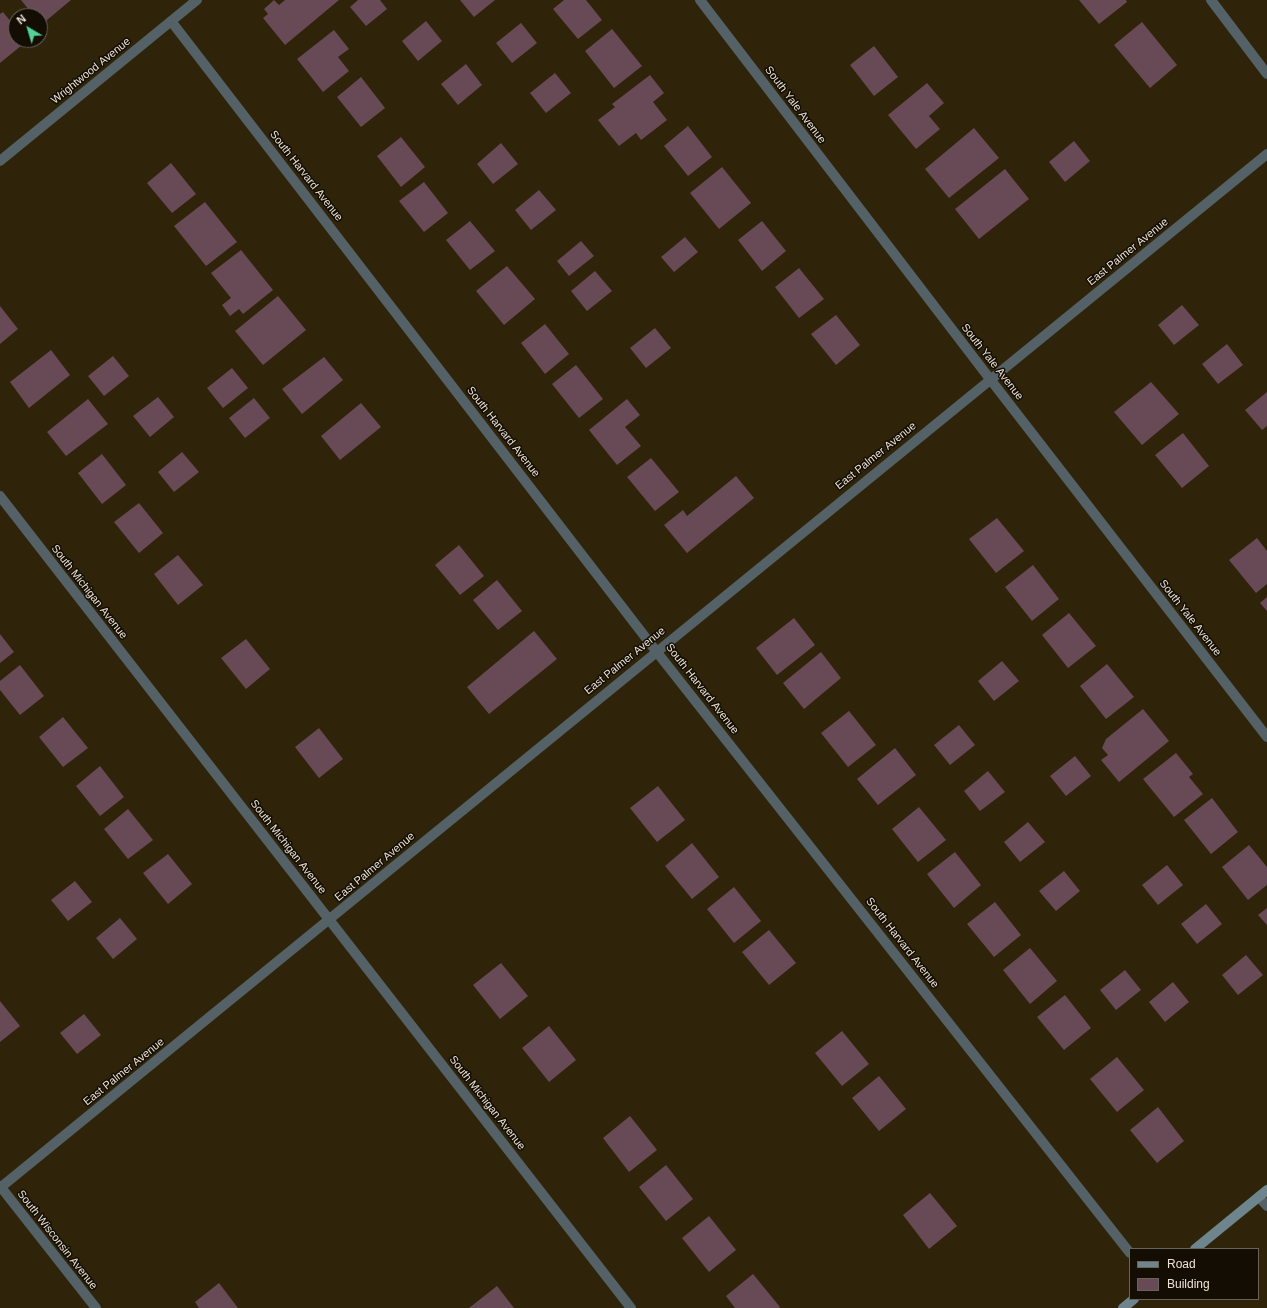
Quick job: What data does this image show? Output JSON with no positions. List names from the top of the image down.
{
  "streets": {
    "street": [
      "Wrightwood Avenue",
      "South Yale Avenue",
      "South Harvard Avenue",
      "East Palmer Avenue",
      "South Michigan Avenue",
      "South Wisconsin Avenue"
    ]
  },
  "crossings": [
    ["Wrightwood Avenue", "South Harvard Avenue"],
    ["South Yale Avenue", "East Palmer Avenue"],
    ["South Harvard Avenue", "East Palmer Avenue"],
    ["East Palmer Avenue", "South Michigan Avenue"],
    ["East Palmer Avenue", "South Wisconsin Avenue"]
  ],
  "legend": ["Road", "Building"],
  "north": "top left"
}
